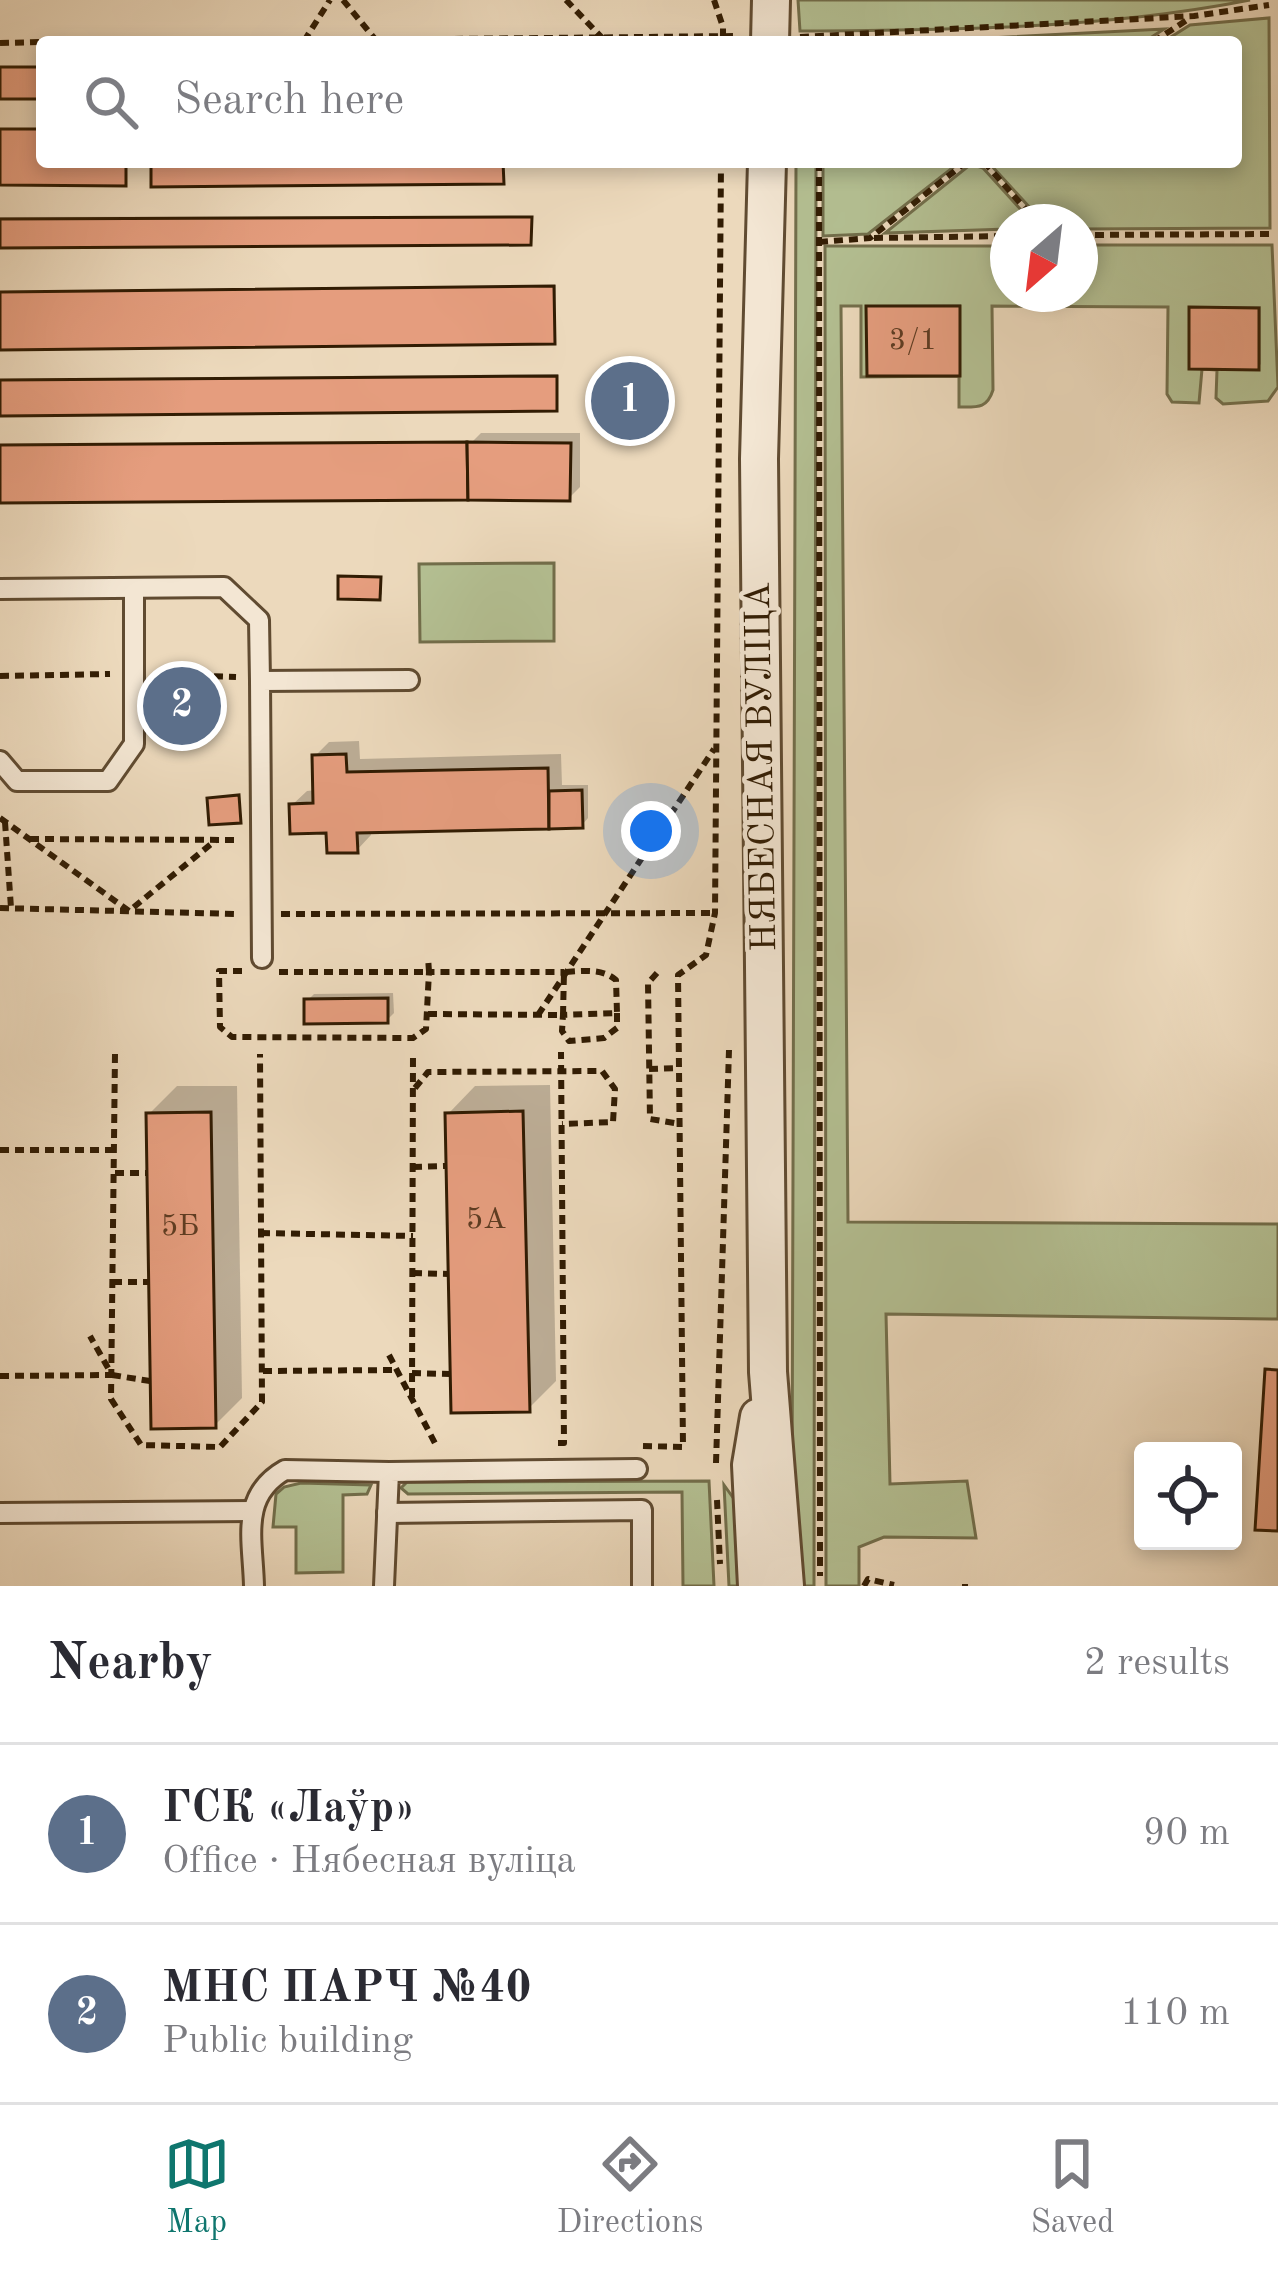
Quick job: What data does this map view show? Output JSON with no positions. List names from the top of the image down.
{
  "streets": {
    "street": ["НЯБЕСНАЯ ВУЛІЦА"]
  },
  "house_numbers": ["3/1", "5А", "5Б"],
  "north": "bottom left",
  "page": {
    "search": "Search here",
    "pins": ["1", "2"],
    "heading": ["Nearby", "2 results"],
    "list": [
      {
        "mark": "1",
        "name": "ГСК «Лаўр»",
        "note": "Office · Нябесная вуліца",
        "value": "90 m"
      },
      {
        "mark": "2",
        "name": "МНС ПАРЧ №40",
        "note": "Public building",
        "value": "110 m"
      }
    ],
    "nav": ["Map", "Directions", "Saved"]
  }
}
